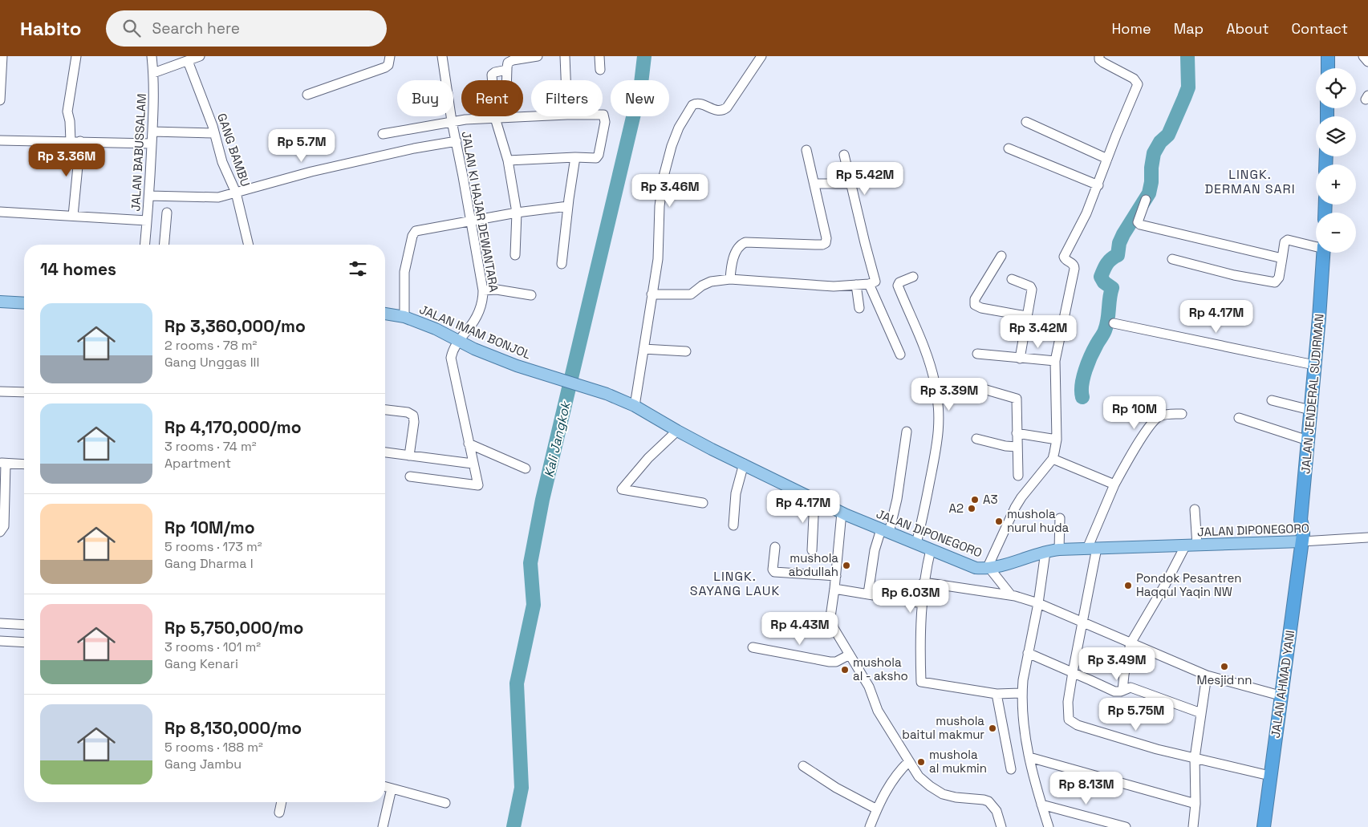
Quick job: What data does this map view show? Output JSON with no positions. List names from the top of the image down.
{
  "streets": {
    "highway": ["JALAN JENDERAL SUDIRMAN", "JALAN AHMAD YANI"],
    "main road": ["JALAN IMAM BONJOL", "JALAN DIPONEGORO"],
    "street": ["GANG BAMBU", "JALAN BABUSSALAM", "JALAN KI HAJAR DEWANTARA"]
  },
  "crossings": [
    ["JALAN KI HAJAR DEWANTARA", "JALAN IMAM BONJOL"],
    ["JALAN IMAM BONJOL", "JALAN DIPONEGORO"],
    ["JALAN JENDERAL SUDIRMAN", "JALAN DIPONEGORO"],
    ["JALAN JENDERAL SUDIRMAN", "JALAN AHMAD YANI"],
    ["JALAN DIPONEGORO", "JALAN AHMAD YANI"]
  ],
  "districts": ["LINGK. DERMAN SARI", "LINGK. SAYANG LAUK"],
  "water": ["Kali Jangkok"],
  "places": [
    "A3",
    "A2",
    "mushola nurul huda",
    "mushola abdullah",
    "Pondok Pesantren Haqqul Yaqin NW",
    "Mesjid nn",
    "mushola al - aksho",
    "mushola baitul makmur",
    "mushola al mukmin"
  ],
  "page": {
    "header": "Habito",
    "search": "Search here",
    "nav": [
      "Home",
      "Map",
      "About",
      "Contact"
    ],
    "map_buttons": ["+", "−"],
    "chip": [
      "Buy",
      "Rent",
      "Filters",
      "New"
    ],
    "price": [
      "Rp 5.7M",
      "Rp 3.36M",
      "Rp 5.42M",
      "Rp 3.46M",
      "Rp 4.17M",
      "Rp 3.42M",
      "Rp 3.39M",
      "Rp 10M",
      "Rp 4.17M",
      "Rp 6.03M",
      "Rp 4.43M",
      "Rp 3.49M",
      "Rp 5.75M",
      "Rp 8.13M"
    ],
    "heading": "14 homes",
    "list": [
      {
        "name": "Rp 3,360,000/mo",
        "note": "2 rooms · 78 m² · Gang Unggas III"
      },
      {
        "name": "Rp 4,170,000/mo",
        "note": "3 rooms · 74 m² · Apartment"
      },
      {
        "name": "Rp 10M/mo",
        "note": "5 rooms · 173 m² · Gang Dharma I"
      },
      {
        "name": "Rp 5,750,000/mo",
        "note": "3 rooms · 101 m² · Gang Kenari"
      },
      {
        "name": "Rp 8,130,000/mo",
        "note": "5 rooms · 188 m² · Gang Jambu"
      }
    ]
  }
}
